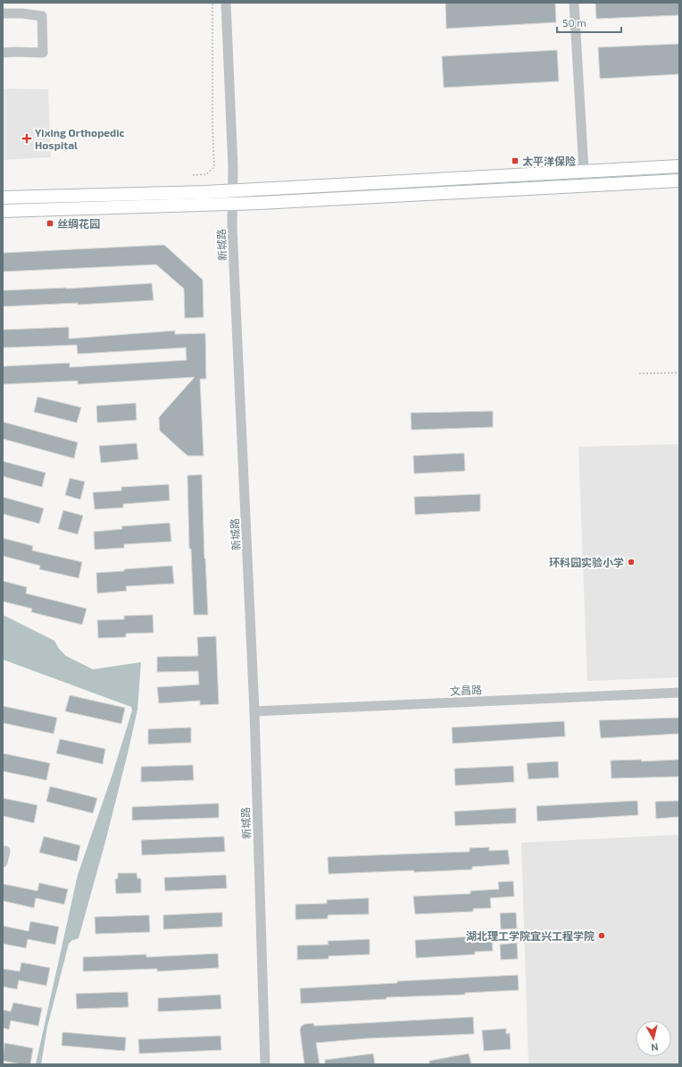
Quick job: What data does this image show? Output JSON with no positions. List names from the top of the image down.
{
  "streets": {
    "street": ["新城路", "文昌路"]
  },
  "crossings": [
    ["新城路", "文昌路"]
  ],
  "places": {
    "health": ["Yixing Orthopedic Hospital"],
    "transit": ["太平洋保险", "丝绸花园"],
    "other": ["环科园实验小学", "湖北理工学院宜兴工程学院"]
  },
  "scale_bar": "50 m",
  "north": "bottom"
}
